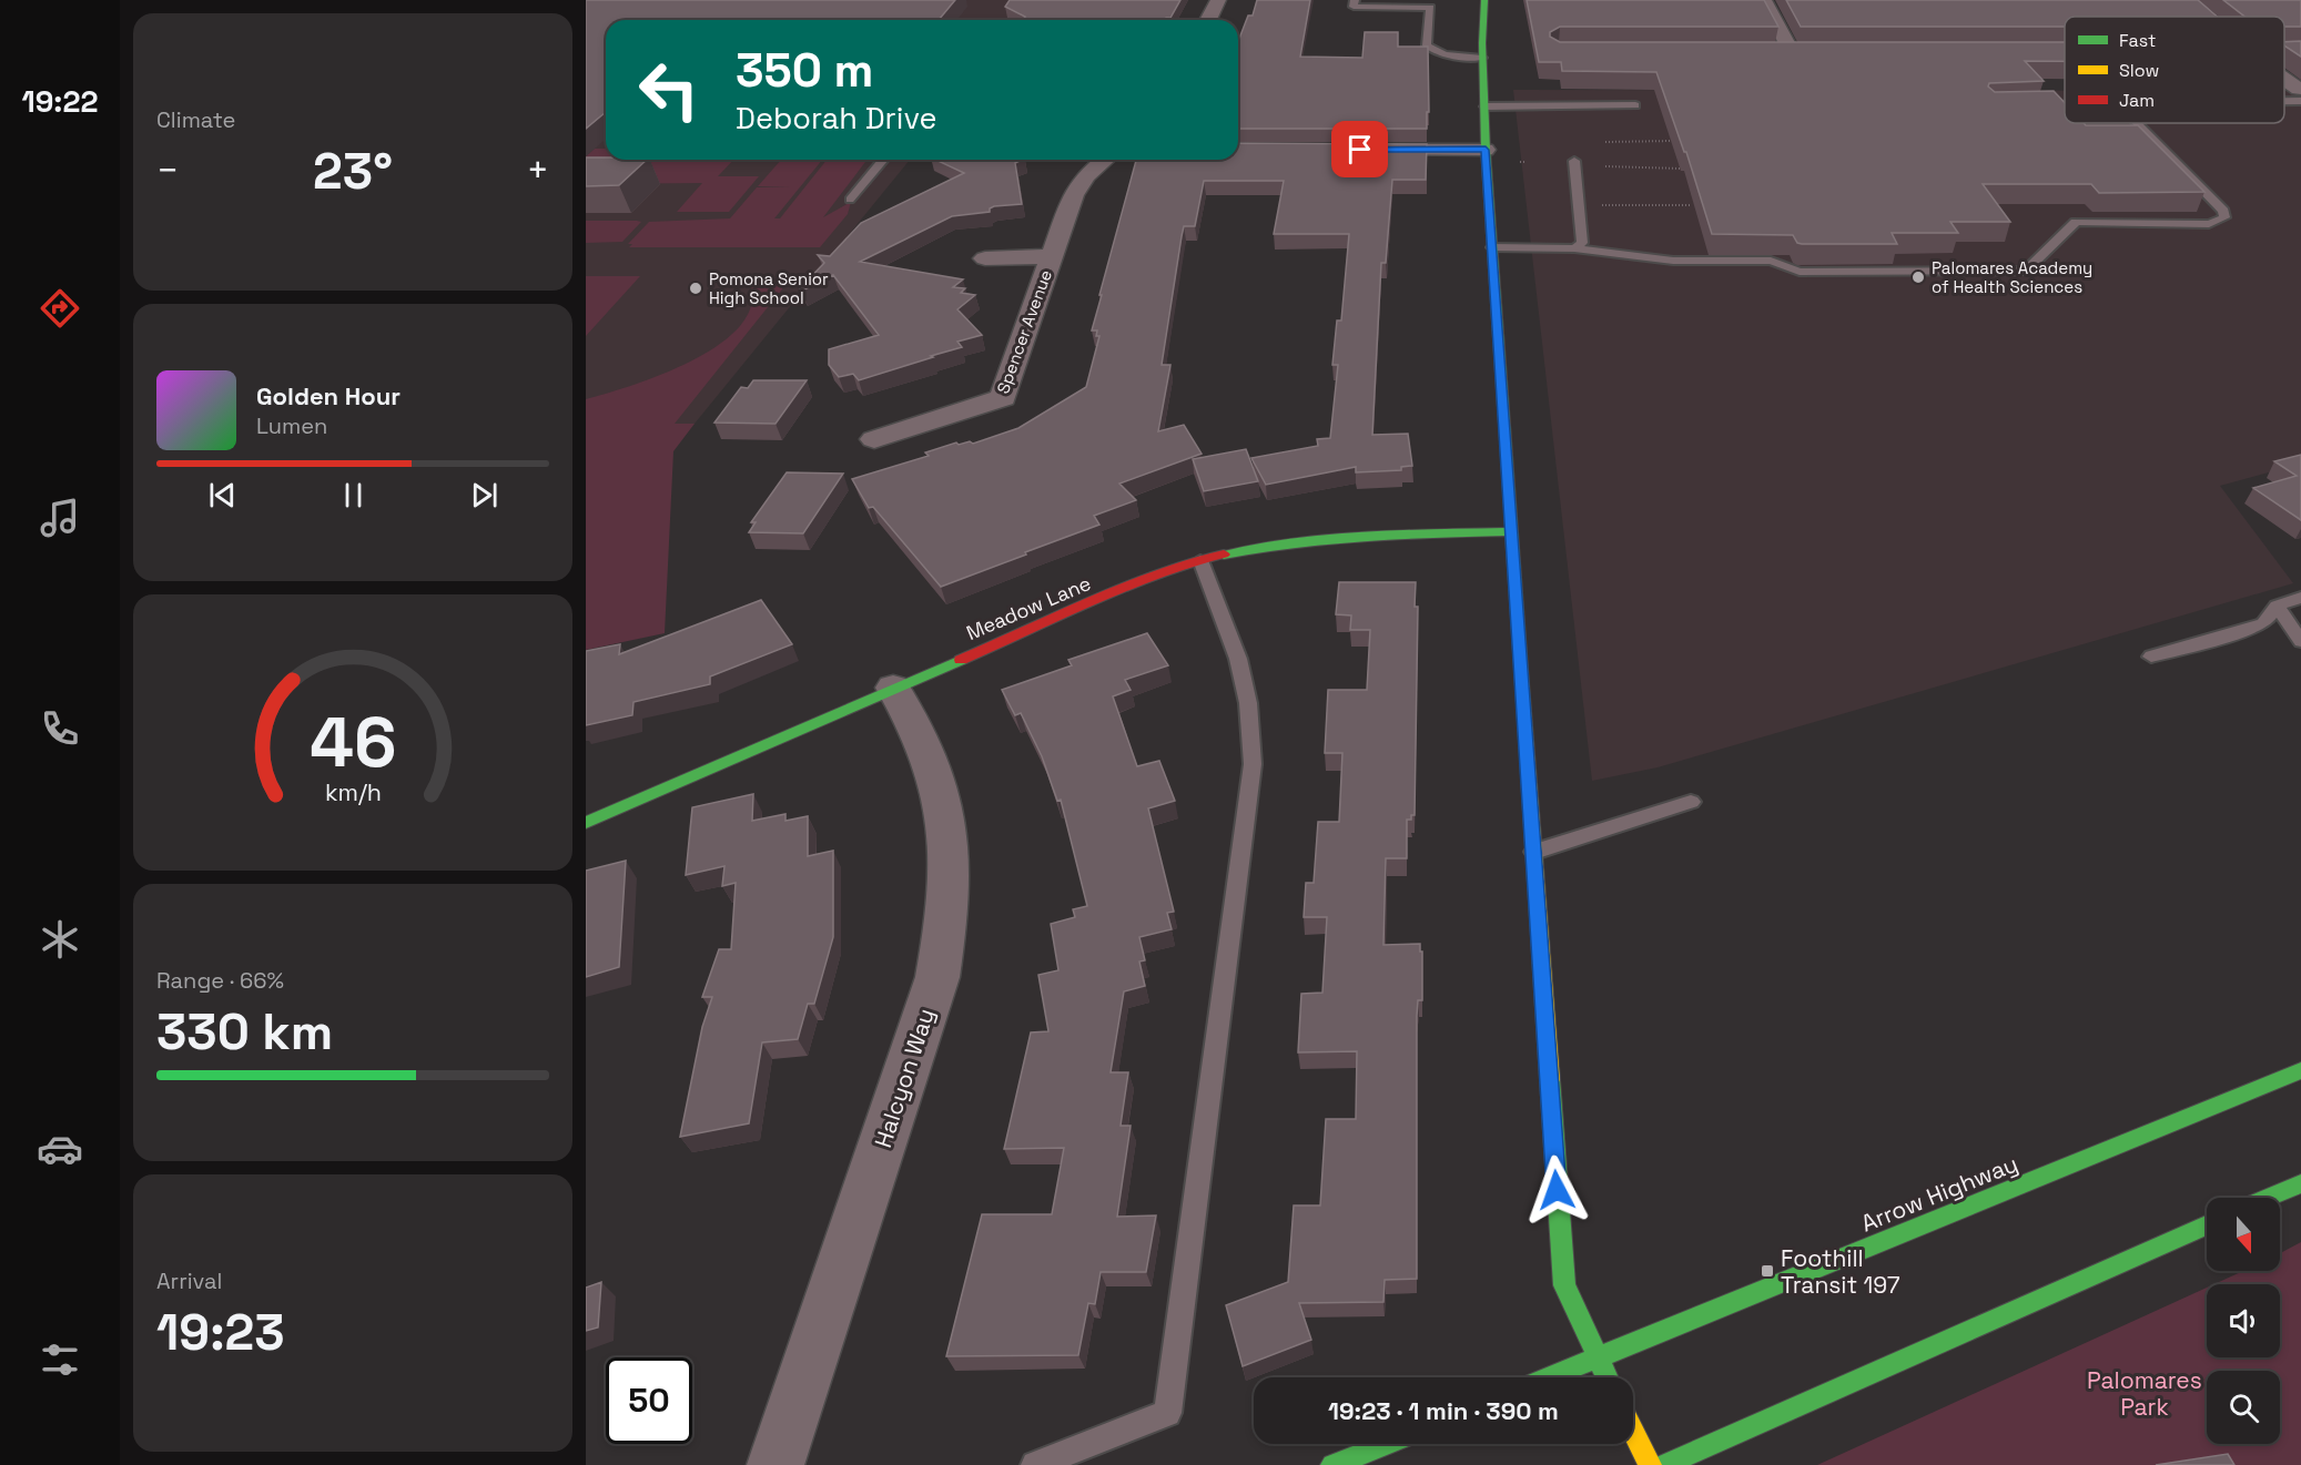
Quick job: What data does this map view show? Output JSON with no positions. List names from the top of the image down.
{
  "streets": {
    "main road": ["Meadow Lane", "Arrow Highway"],
    "street": ["Spencer Avenue", "Halcyon Way"]
  },
  "crossings": [
    ["Meadow Lane", "Halcyon Way"]
  ],
  "parks": ["Palomares Park"],
  "places": {
    "other": ["Palomares Academy of Health Sciences", "Pomona Senior High School"],
    "transit": ["Foothill Transit 197"]
  },
  "legend": ["Fast", "Slow", "Jam"],
  "north": "bottom",
  "page": {
    "tabs": "19:22",
    "tile": [
      "Climate",
      ["Range · 66%", "330 km"],
      ["Arrival", "19:23"]
    ],
    "turn": ["350 m", "Deborah Drive"],
    "heat": ["−", "23°", "+"],
    "song": ["Golden Hour", "Lumen"],
    "limit": "50",
    "trip": "19:23 · 1 min · 390 m",
    "gauge": ["46", "km/h"]
  }
}
